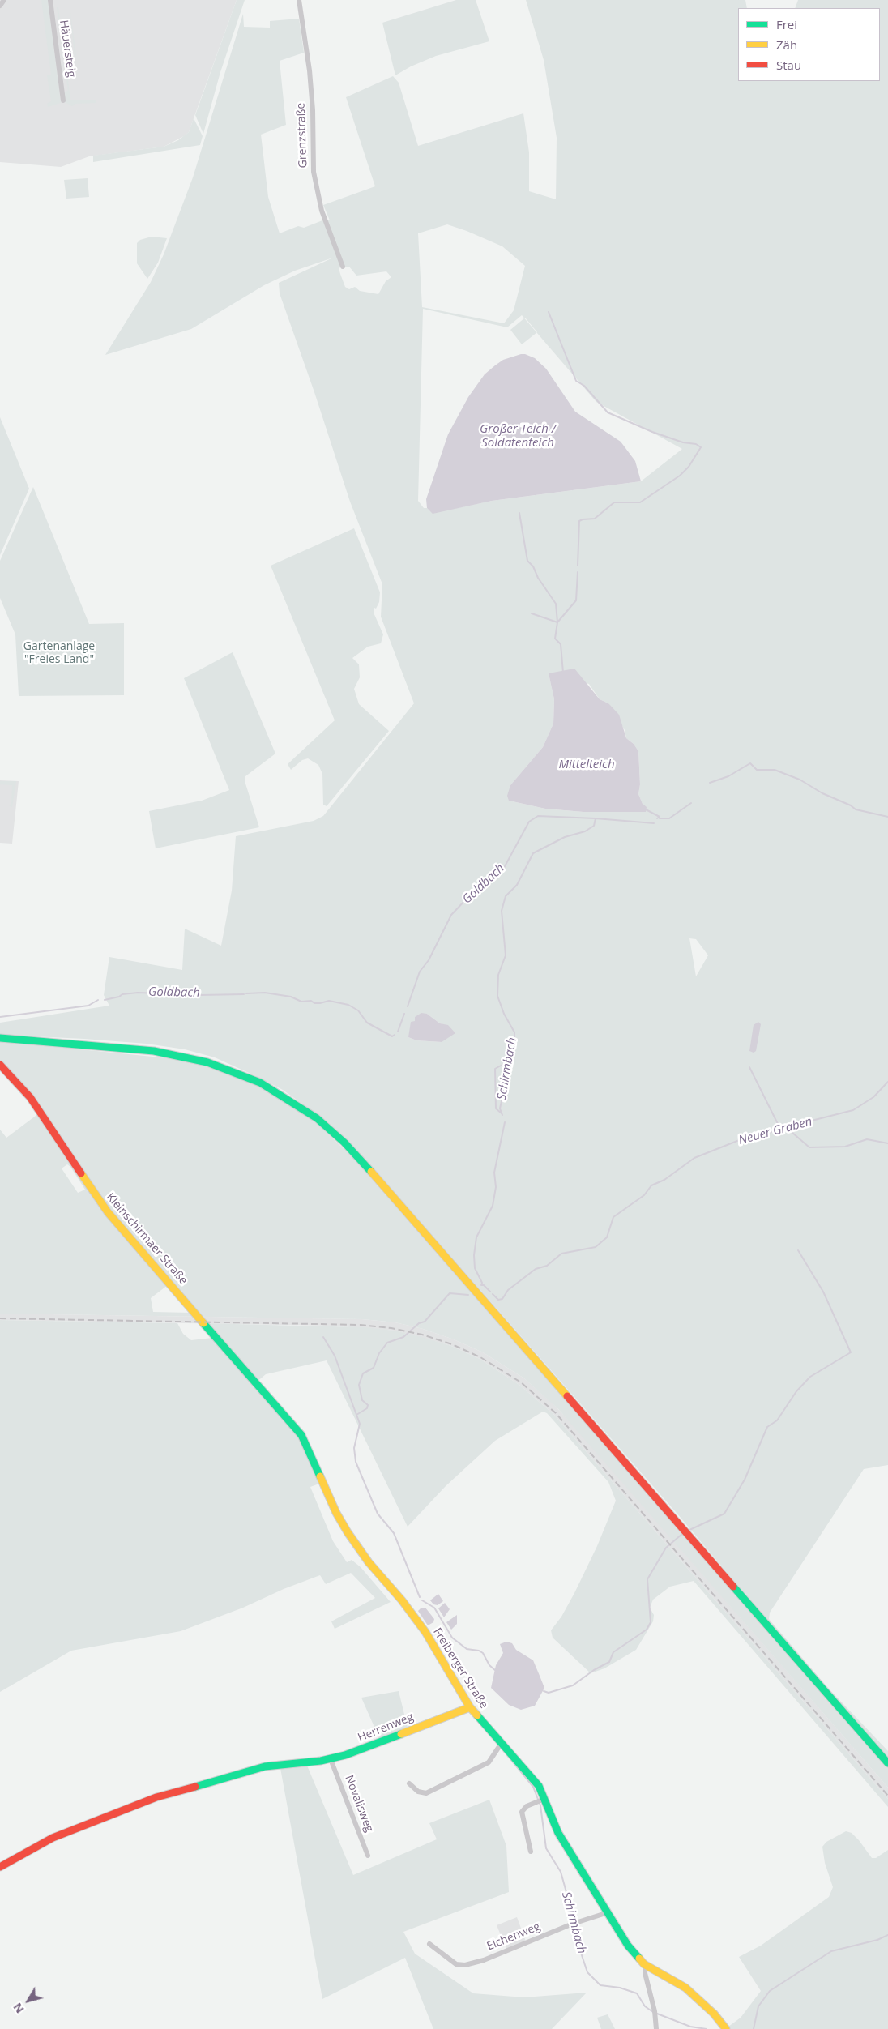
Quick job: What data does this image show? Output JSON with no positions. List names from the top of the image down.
{
  "streets": {
    "street": [
      "Häuersteig",
      "Grenzstraße",
      "Kleinschirmaer Straße",
      "Freiberger Straße",
      "Herrenweg",
      "Novalisweg",
      "Eichenweg"
    ]
  },
  "crossings": [
    ["Kleinschirmaer Straße", "Freiberger Straße"],
    ["Freiberger Straße", "Herrenweg"],
    ["Freiberger Straße", "Eichenweg"],
    ["Herrenweg", "Novalisweg"]
  ],
  "water": [
    "Großer Teich / Soldatenteich",
    "Mittelteich",
    "Goldbach",
    "Schirmbach",
    "Neuer Graben"
  ],
  "parks": ["Gartenanlage \"Freies Land\""],
  "legend": ["Frei", "Zäh", "Stau"],
  "north": "bottom left"
}
